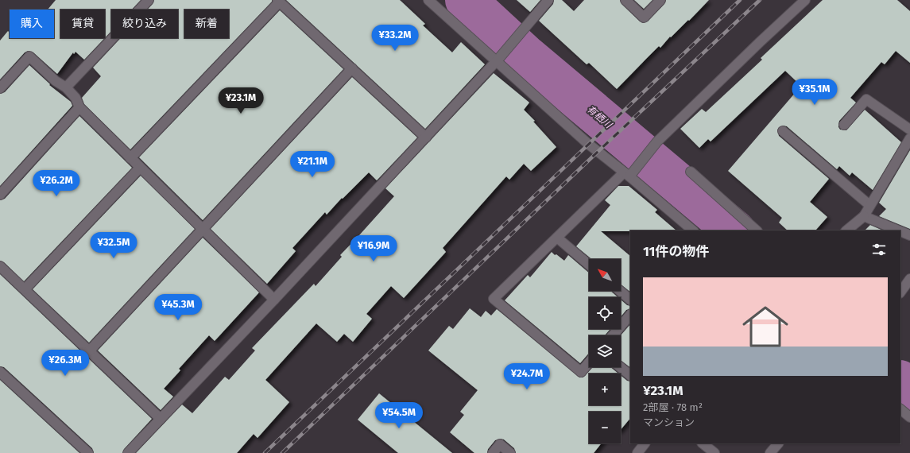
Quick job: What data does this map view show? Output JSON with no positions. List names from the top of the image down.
{
  "water": ["有栖川"],
  "north": "top left",
  "page": {
    "chip": [
      "購入",
      "賃貸",
      "絞り込み",
      "新着"
    ],
    "price": [
      "¥33.2M",
      "¥35.1M",
      "¥23.1M",
      "¥21.1M",
      "¥26.2M",
      "¥32.5M",
      "¥16.9M",
      "¥45.3M",
      "¥26.3M",
      "¥24.7M",
      "¥54.5M"
    ],
    "heading": "11件の物件",
    "map_buttons": ["+", "−"],
    "list": [
      {
        "name": "¥23.1M",
        "note": "2部屋 · 78 m² · マンション"
      }
    ]
  }
}
